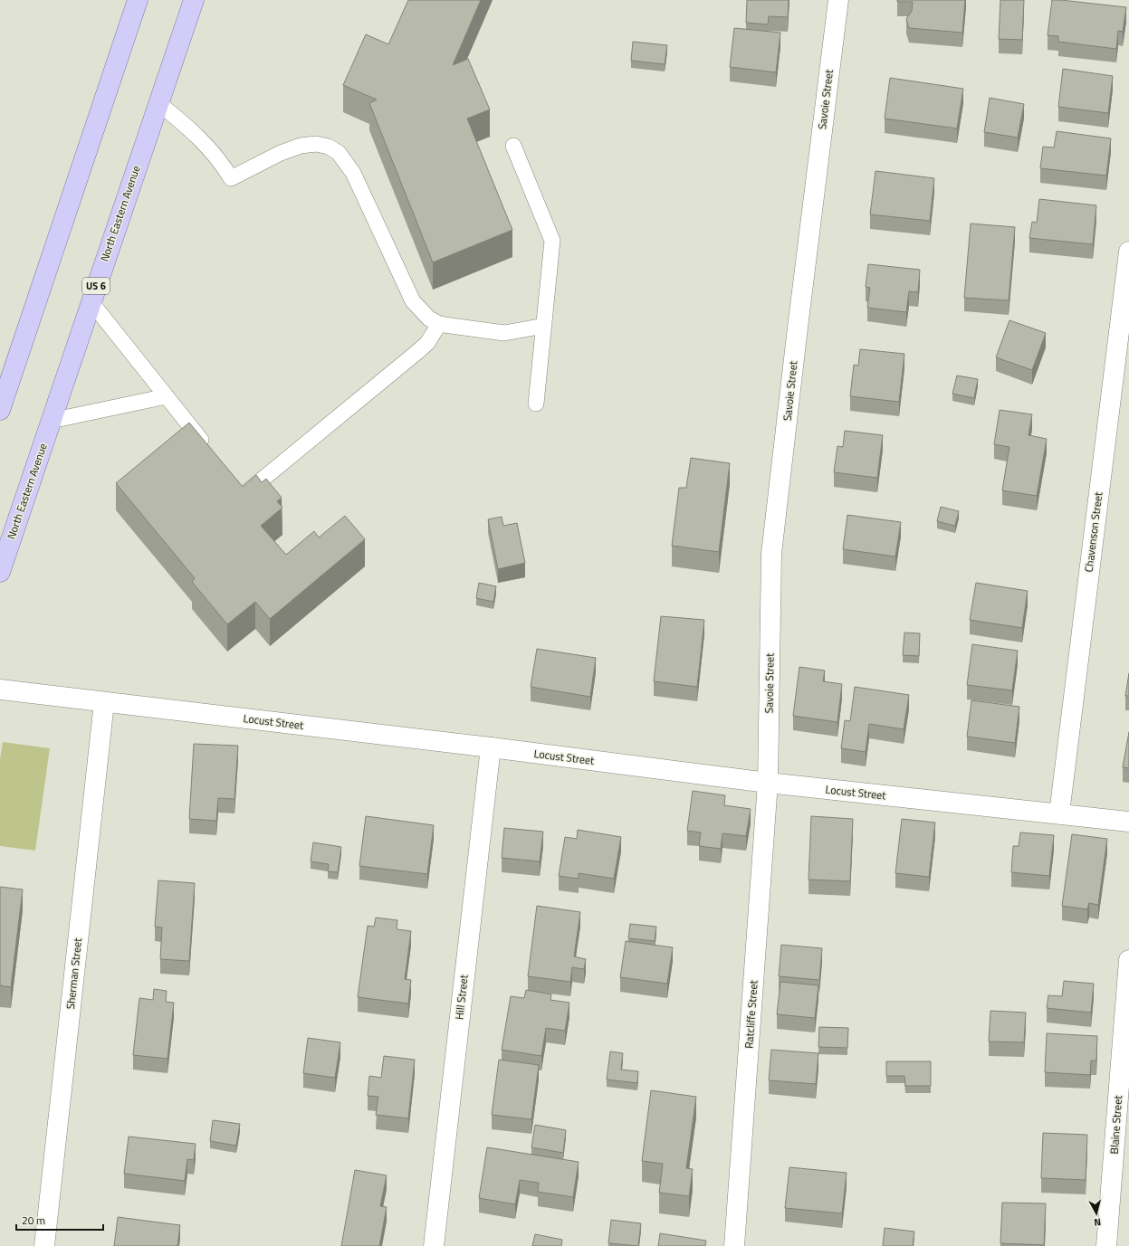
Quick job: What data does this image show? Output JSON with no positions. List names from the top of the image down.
{
  "streets": {
    "main road": ["North Eastern Avenue", "US 6"],
    "street": [
      "Savoie Street",
      "Chavenson Street",
      "Locust Street",
      "Sherman Street",
      "Hill Street",
      "Ratcliffe Street",
      "Blaine Street"
    ]
  },
  "crossings": [
    ["Savoie Street", "Locust Street"],
    ["Savoie Street", "Ratcliffe Street"],
    ["Chavenson Street", "Locust Street"],
    ["Locust Street", "Sherman Street"],
    ["Locust Street", "Hill Street"],
    ["Locust Street", "Ratcliffe Street"]
  ],
  "scale_bar": "20 m",
  "north": "bottom"
}
